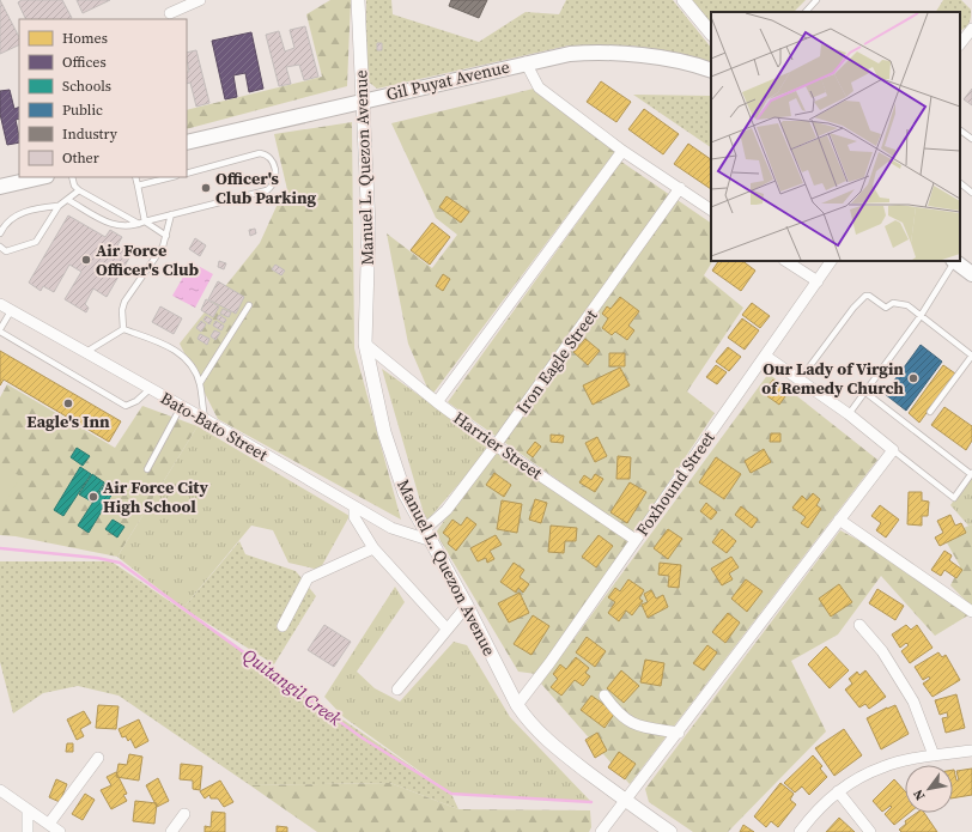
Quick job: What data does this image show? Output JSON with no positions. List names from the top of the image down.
{
  "streets": {
    "main road": ["Gil Puyat Avenue"],
    "street": [
      "Manuel L. Quezon Avenue",
      "Iron Eagle Street",
      "Bato-Bato Street",
      "Harrier Street",
      "Foxhound Street"
    ]
  },
  "crossings": [
    ["Gil Puyat Avenue", "Manuel L. Quezon Avenue"],
    ["Manuel L. Quezon Avenue", "Iron Eagle Street"],
    ["Manuel L. Quezon Avenue", "Bato-Bato Street"],
    ["Manuel L. Quezon Avenue", "Harrier Street"],
    ["Manuel L. Quezon Avenue", "Foxhound Street"],
    ["Iron Eagle Street", "Harrier Street"],
    ["Harrier Street", "Foxhound Street"]
  ],
  "water": ["Quitangil Creek"],
  "places": [
    "Officer's Club Parking",
    "Air Force Officer's Club",
    "Our Lady of Virgin of Remedy Church",
    "Eagle's Inn",
    "Air Force City High School"
  ],
  "legend": [
    "Homes",
    "Offices",
    "Schools",
    "Public",
    "Industry",
    "Other"
  ],
  "north": "bottom left"
}
